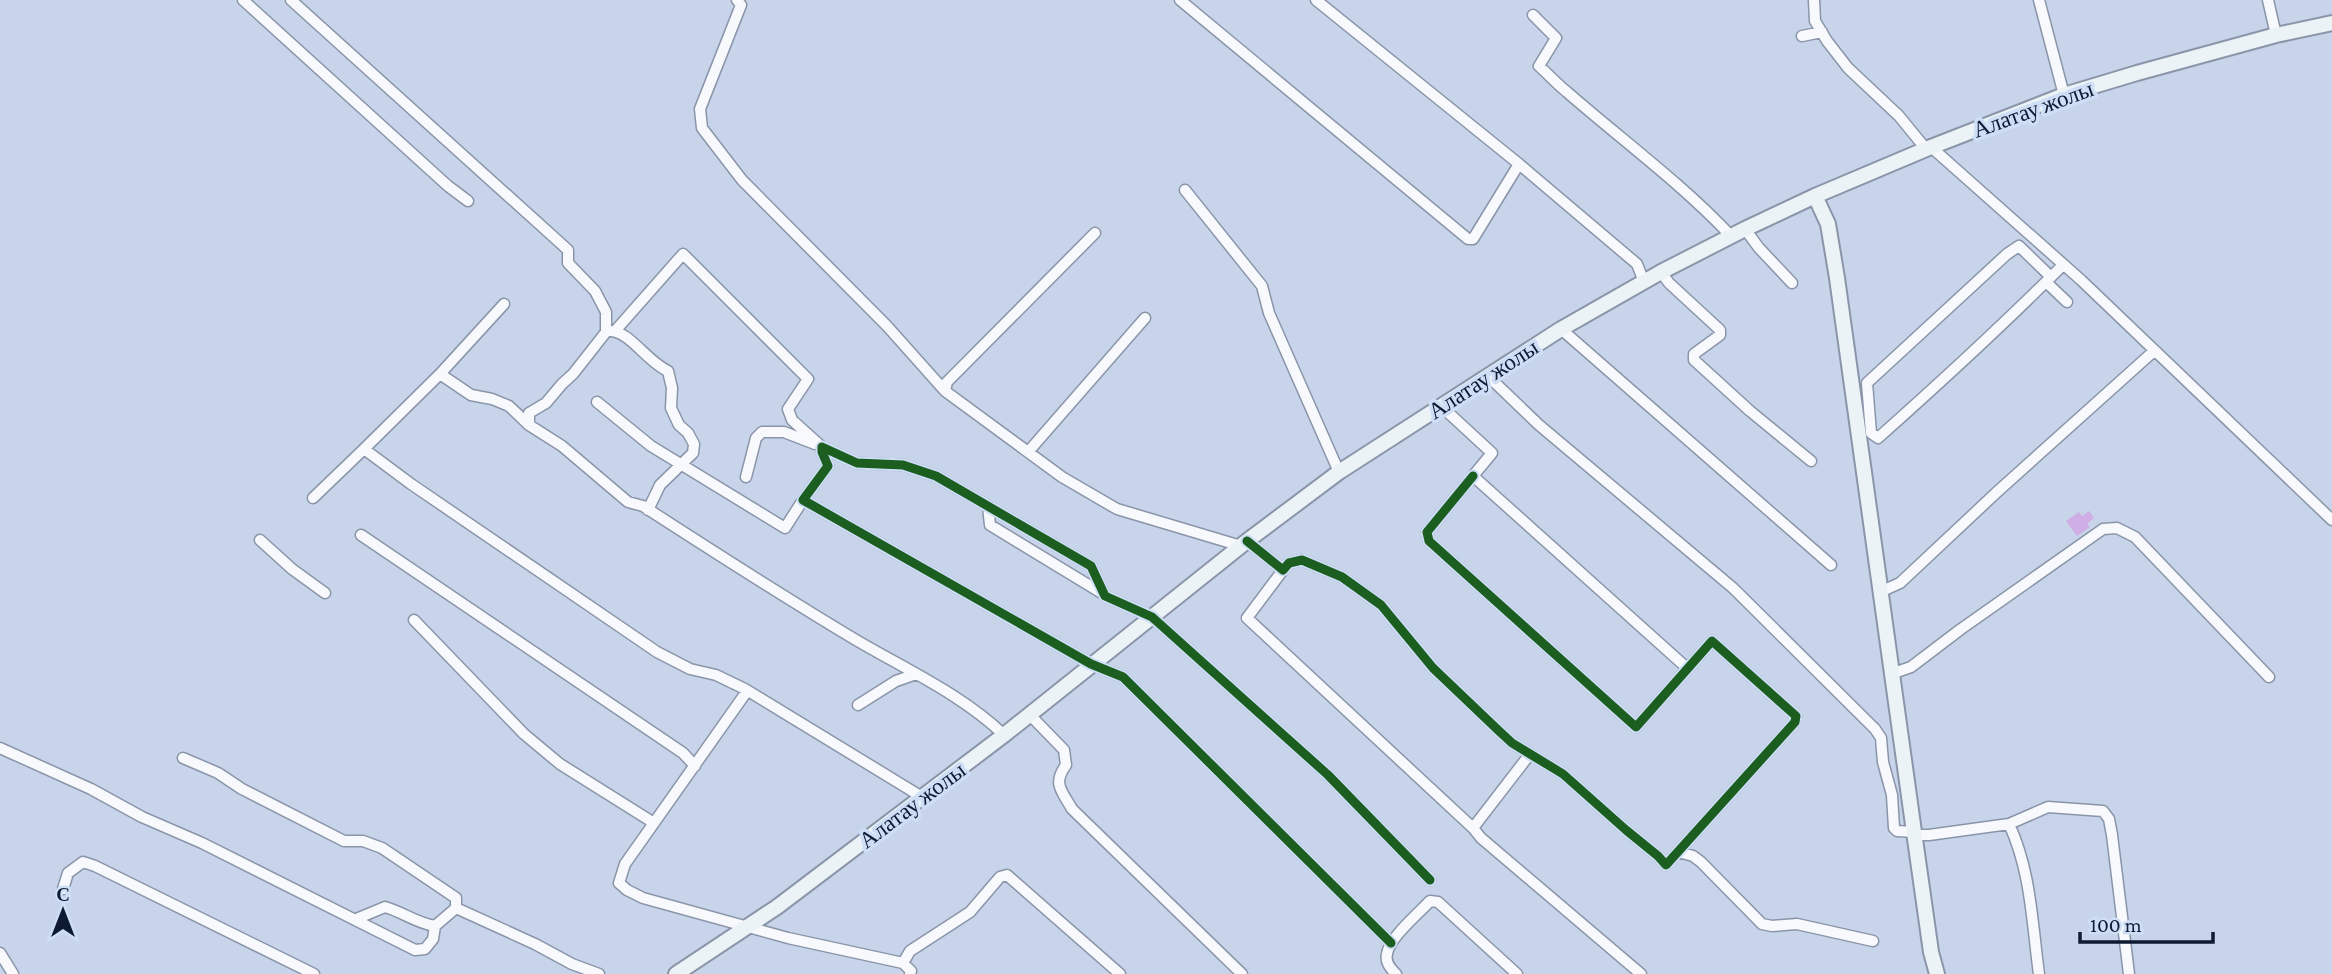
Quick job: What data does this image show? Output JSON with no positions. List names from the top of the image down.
{
  "streets": {
    "main road": ["Алатау жолы"]
  },
  "scale_bar": "100 m",
  "north": "top"
}
